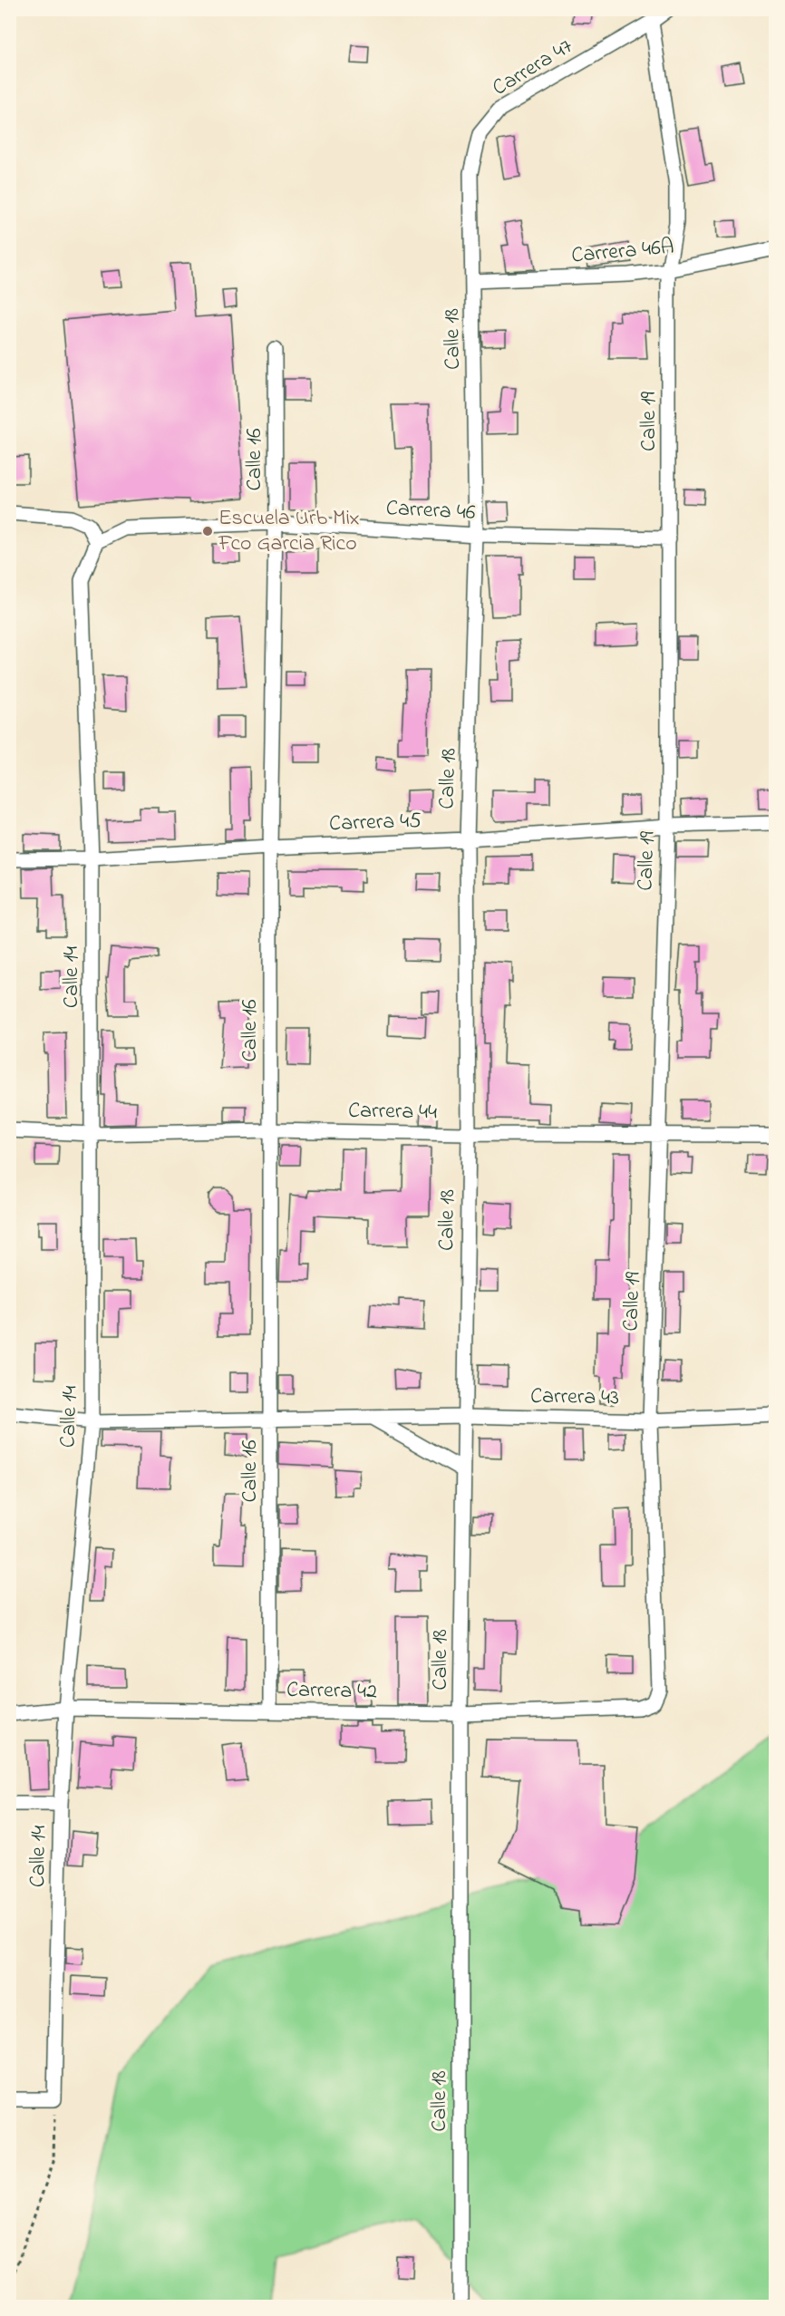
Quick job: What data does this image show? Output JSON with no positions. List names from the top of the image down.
{
  "streets": {
    "street": [
      "Carrera 47",
      "Carrera 46A",
      "Calle 18",
      "Calle 19",
      "Calle 16",
      "Carrera 46",
      "Carrera 45",
      "Calle 14",
      "Carrera 44",
      "Carrera 43",
      "Carrera 42"
    ]
  },
  "crossings": [
    ["Carrera 47", "Calle 18"],
    ["Carrera 47", "Calle 19"],
    ["Carrera 46A", "Calle 18"],
    ["Carrera 46A", "Calle 19"],
    ["Calle 18", "Carrera 46"],
    ["Calle 18", "Carrera 45"],
    ["Calle 18", "Carrera 44"],
    ["Calle 18", "Carrera 43"],
    ["Calle 18", "Carrera 42"],
    ["Calle 19", "Carrera 46"],
    ["Calle 19", "Carrera 45"],
    ["Calle 19", "Carrera 44"],
    ["Calle 19", "Carrera 43"],
    ["Calle 19", "Carrera 42"],
    ["Calle 16", "Carrera 46"],
    ["Calle 16", "Carrera 45"],
    ["Calle 16", "Carrera 44"],
    ["Calle 16", "Carrera 43"],
    ["Calle 16", "Carrera 42"],
    ["Carrera 46", "Calle 14"],
    ["Carrera 45", "Calle 14"],
    ["Calle 14", "Carrera 44"],
    ["Calle 14", "Carrera 43"],
    ["Calle 14", "Carrera 42"]
  ],
  "places": ["Escuela Urb Mix Fco Garcia Rico"]
}
